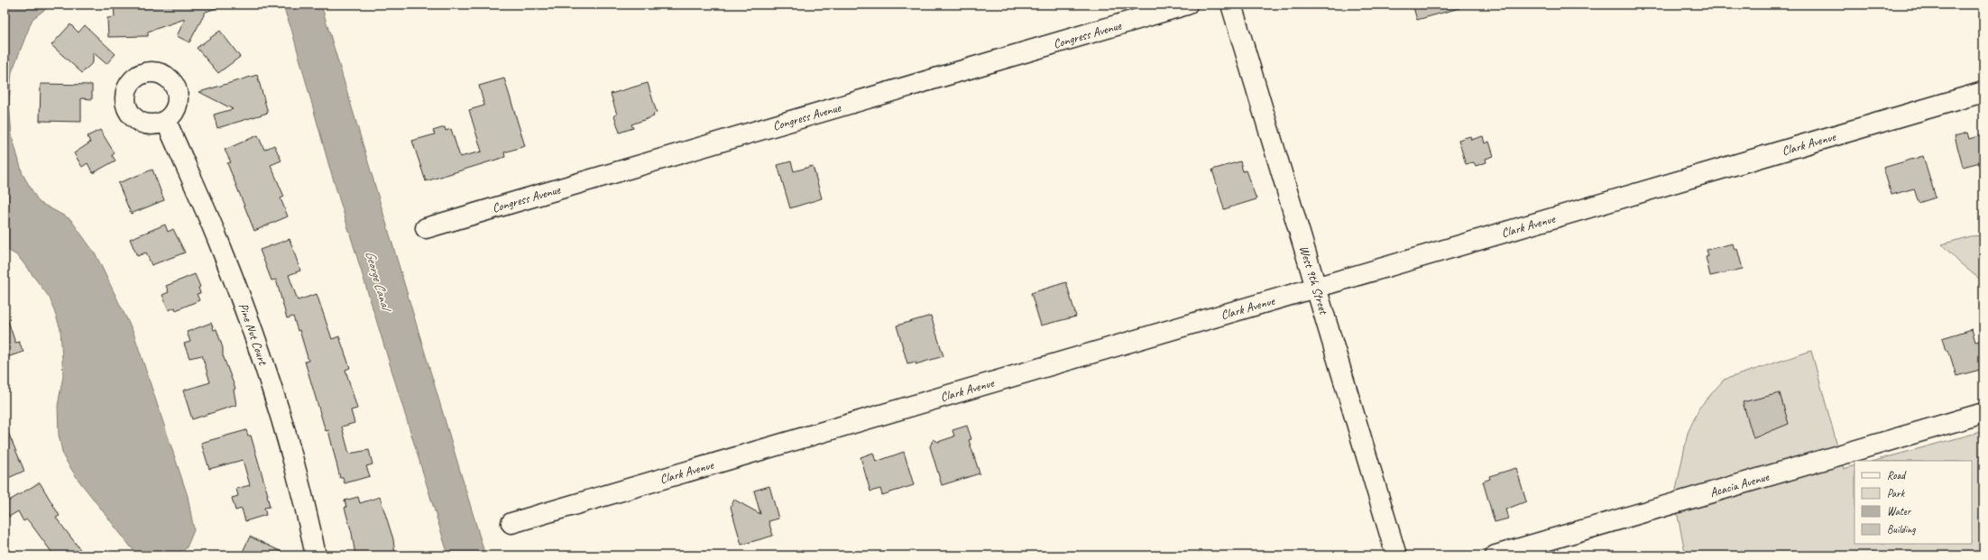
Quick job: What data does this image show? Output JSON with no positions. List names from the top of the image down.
{
  "streets": {
    "street": [
      "Congress Avenue",
      "Clark Avenue",
      "West 9th Street",
      "Pine Nut Court",
      "Acacia Avenue"
    ]
  },
  "crossings": [
    ["Clark Avenue", "West 9th Street"]
  ],
  "water": ["George Canal"],
  "legend": [
    "Road",
    "Park",
    "Water",
    "Building"
  ]
}
